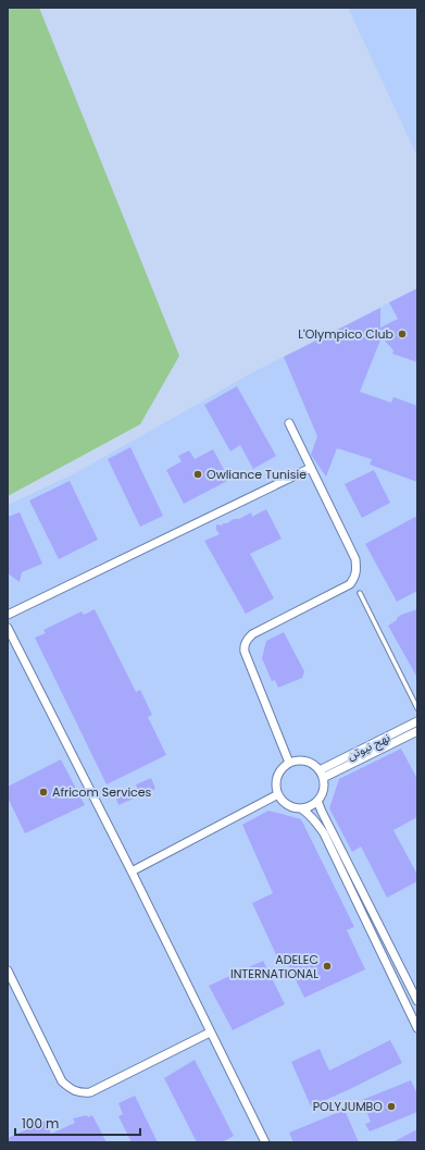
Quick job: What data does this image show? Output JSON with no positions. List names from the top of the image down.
{
  "streets": {
    "street": ["نهج نيوتن"]
  },
  "places": [
    "L'Olympico Club",
    "Owliance Tunisie",
    "Africom Services",
    "ADELEC INTERNATIONAL",
    "POLYJUMBO"
  ],
  "scale_bar": "100 m"
}
